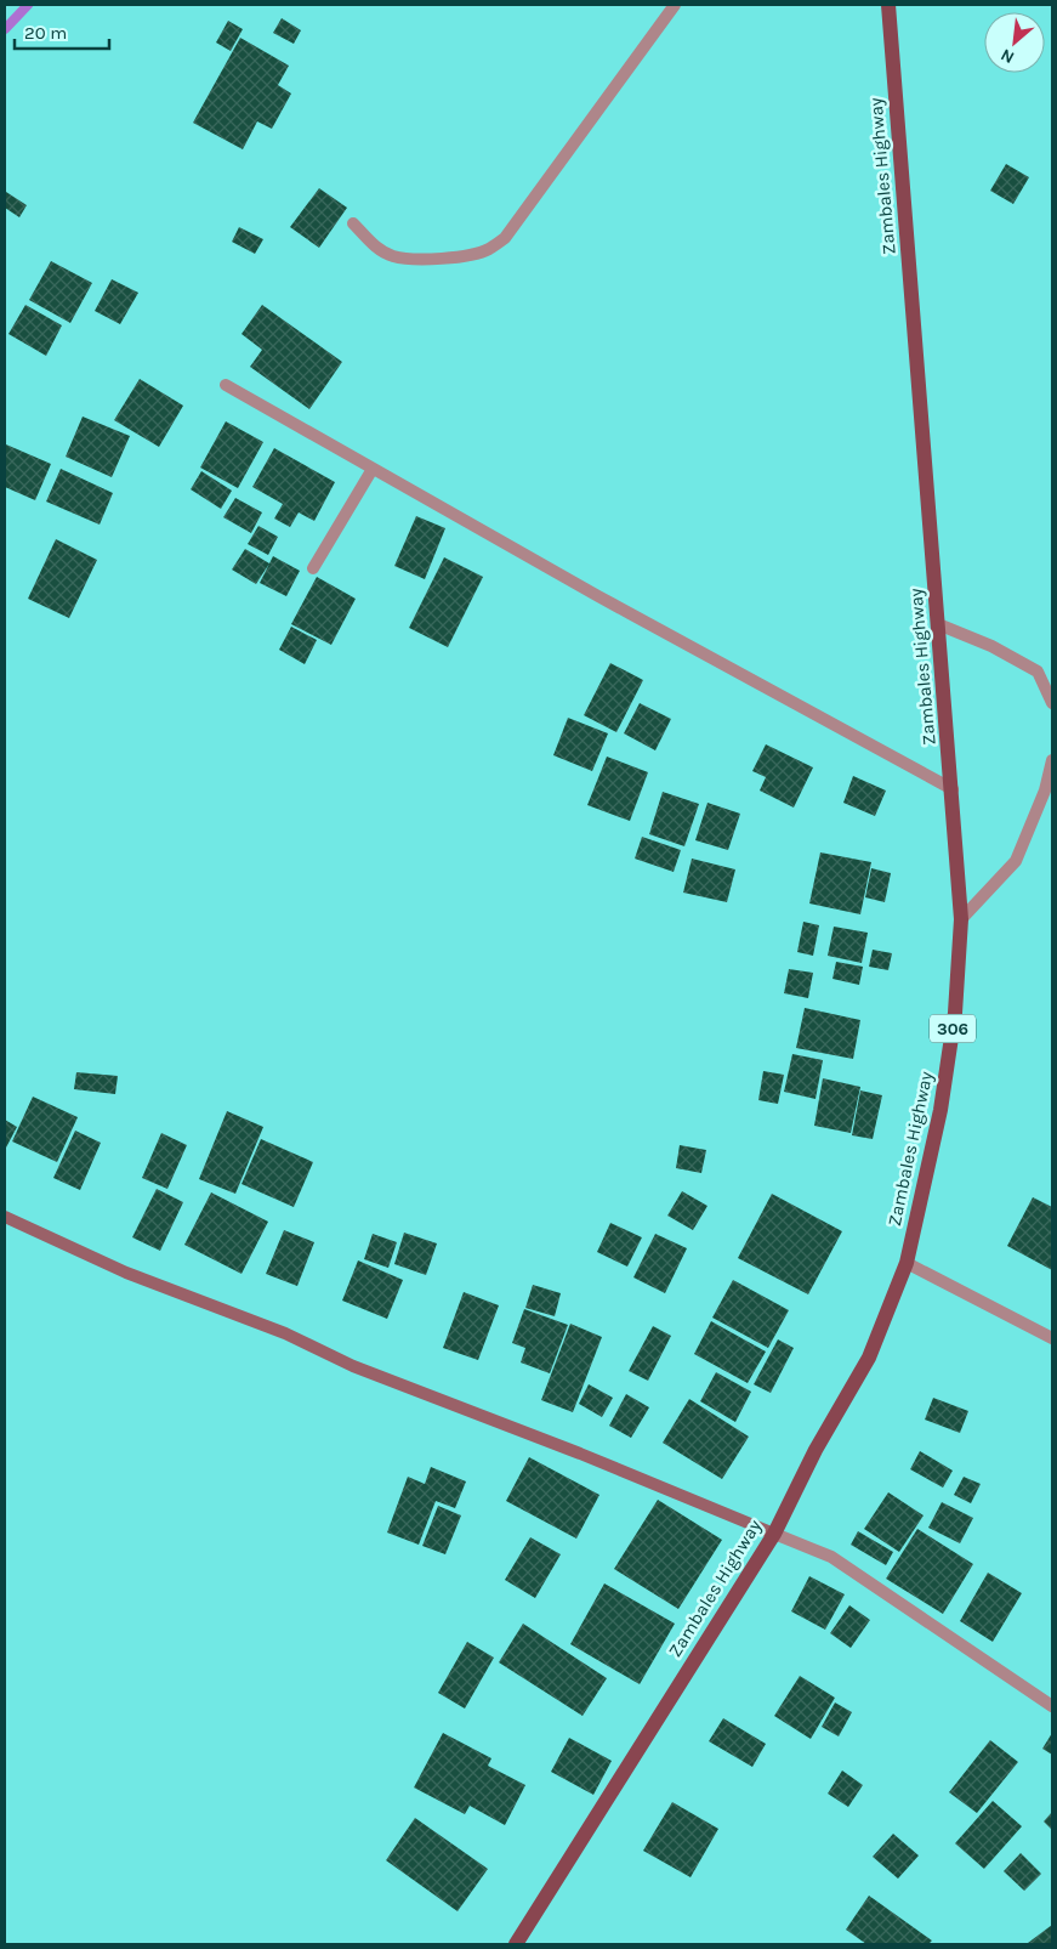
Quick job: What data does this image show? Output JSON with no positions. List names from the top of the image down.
{
  "streets": {
    "main road": ["Zambales Highway", "306"]
  },
  "scale_bar": "20 m",
  "north": "bottom left"
}
